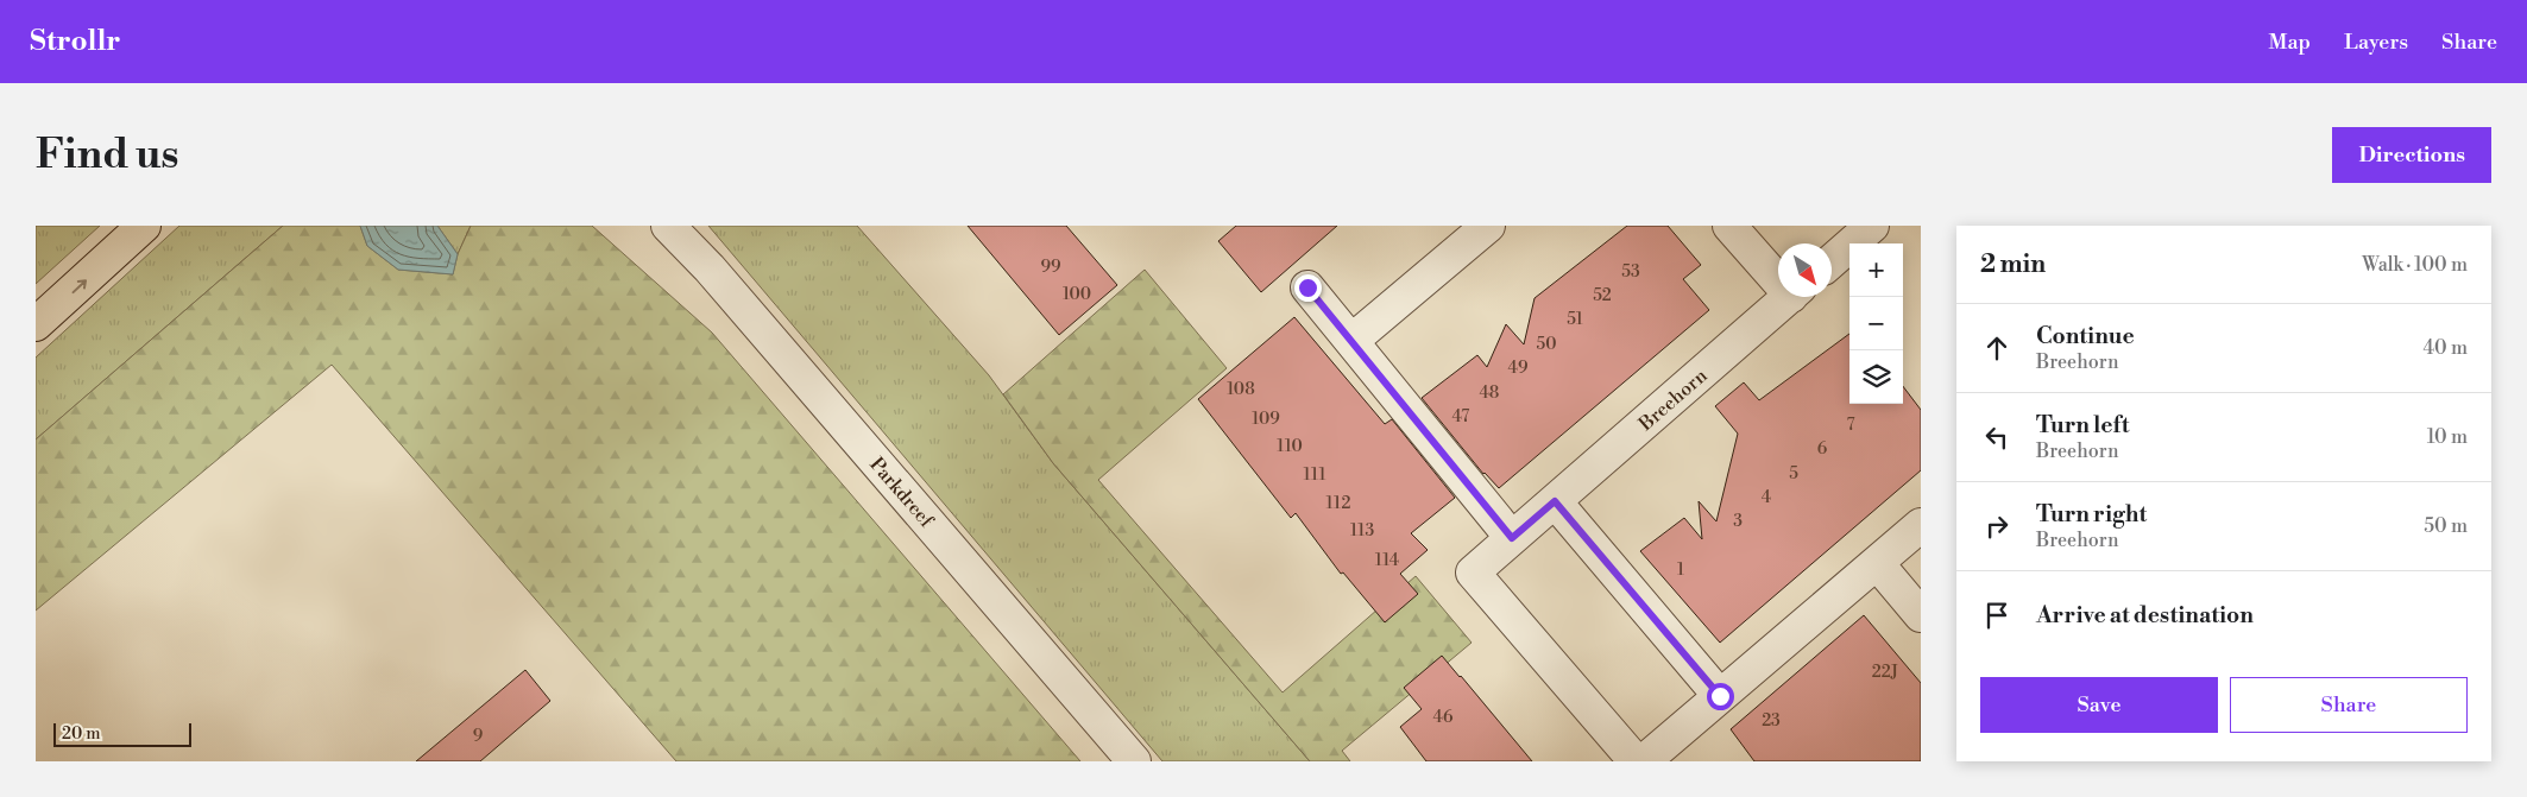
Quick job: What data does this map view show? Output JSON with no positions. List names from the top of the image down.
{
  "streets": {
    "street": ["Breehorn", "Parkdreef"]
  },
  "house_numbers": [
    "99",
    "53",
    "100",
    "52",
    "51",
    "50",
    "49",
    "108",
    "48",
    "47",
    "109",
    "7",
    "110",
    "6",
    "5",
    "111",
    "4",
    "112",
    "3",
    "113",
    "114",
    "1",
    "22J",
    "46",
    "23",
    "9"
  ],
  "scale_bar": "20 m",
  "north": "bottom right",
  "page": {
    "header": "Strollr",
    "nav": ["Map", "Layers", "Share"],
    "buttons": [
      "Directions",
      ["Save", "Share"]
    ],
    "title": "Find us",
    "heading": ["2 min", "Walk · 100 m"],
    "map_buttons": ["+", "−"],
    "list": [
      ["Continue", "Breehorn", "40 m"],
      ["Turn left", "Breehorn", "10 m"],
      ["Turn right", "Breehorn", "50 m"],
      "Arrive at destination"
    ],
    "scale": "20 m"
  }
}
